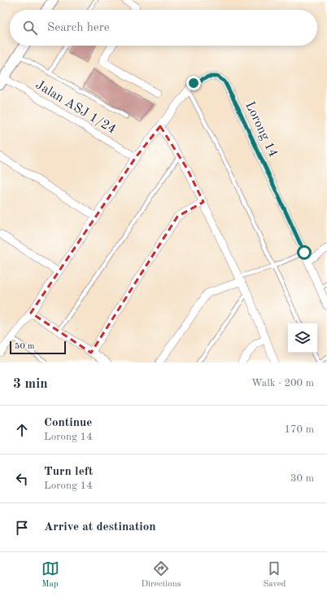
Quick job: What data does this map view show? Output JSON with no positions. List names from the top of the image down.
{
  "streets": {
    "street": ["Jalan ASJ 1/24", "Lorong 14"]
  },
  "crossings": [
    ["Jalan ASJ 1/24", "Lorong 14"]
  ],
  "scale_bar": "50 m",
  "page": {
    "search": "Search here",
    "scale": "50 m",
    "heading": ["3 min", "Walk · 200 m"],
    "list": [
      ["Continue", "Lorong 14", "170 m"],
      ["Turn left", "Lorong 14", "30 m"],
      "Arrive at destination"
    ],
    "nav": ["Map", "Directions", "Saved"]
  }
}
